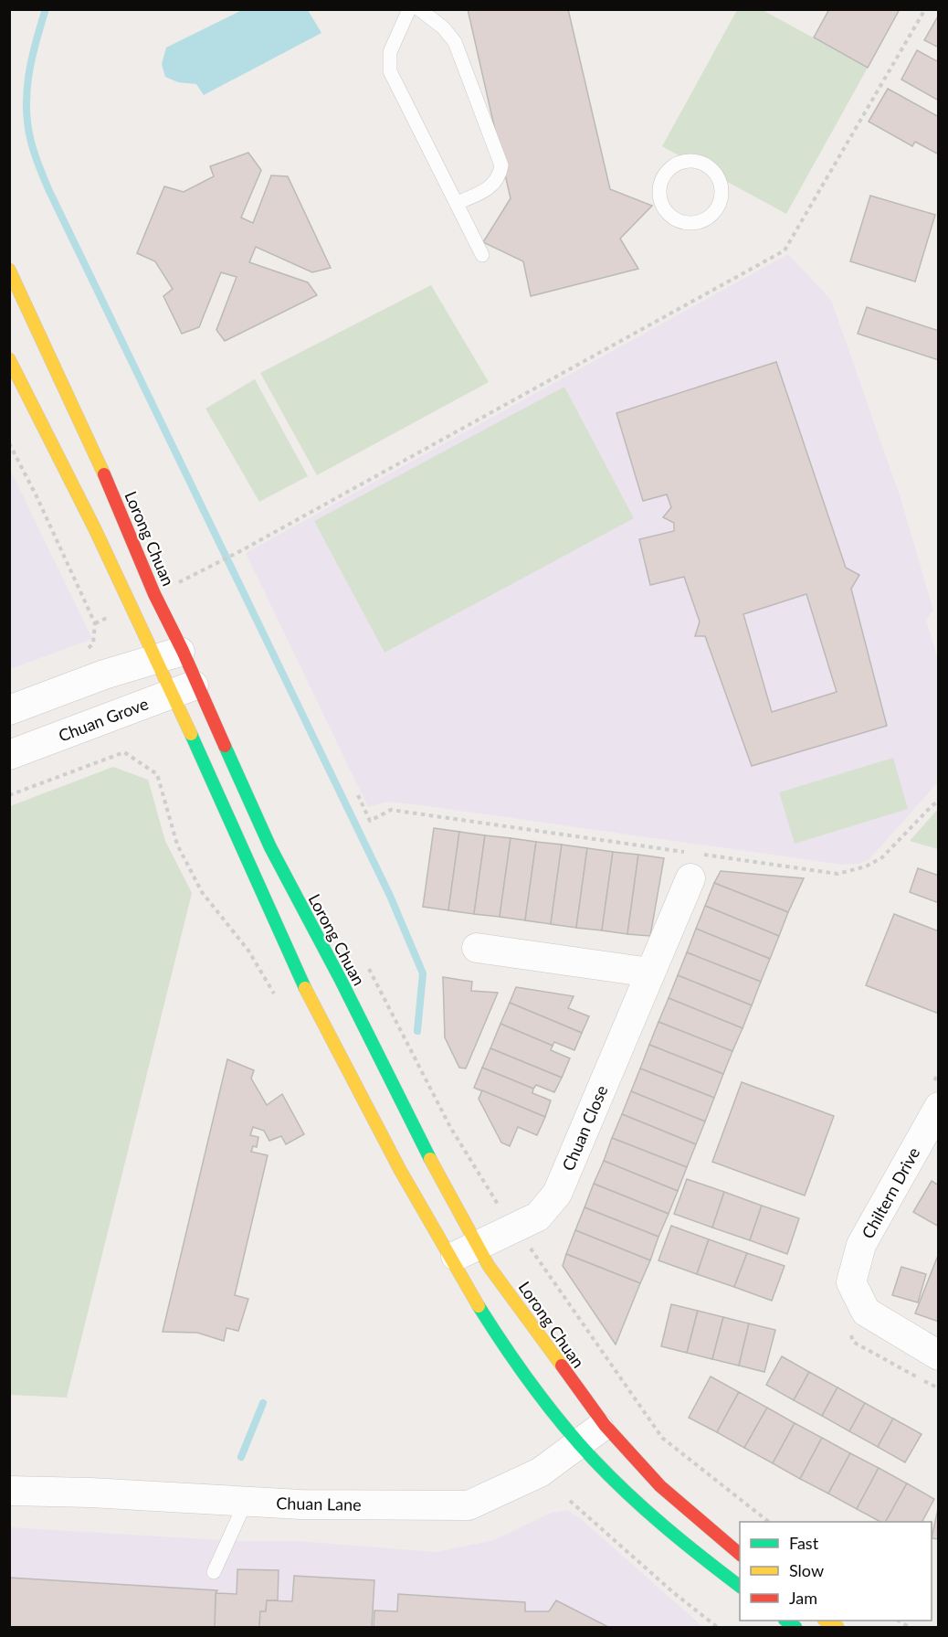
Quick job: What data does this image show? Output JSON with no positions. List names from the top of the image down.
{
  "streets": {
    "main road": ["Lorong Chuan"],
    "street": [
      "Chuan Grove",
      "Chuan Close",
      "Chiltern Drive",
      "Chuan Lane"
    ]
  },
  "crossings": [
    ["Lorong Chuan", "Chuan Grove"],
    ["Lorong Chuan", "Chuan Close"],
    ["Lorong Chuan", "Chuan Lane"]
  ],
  "legend": ["Fast", "Slow", "Jam"]
}
